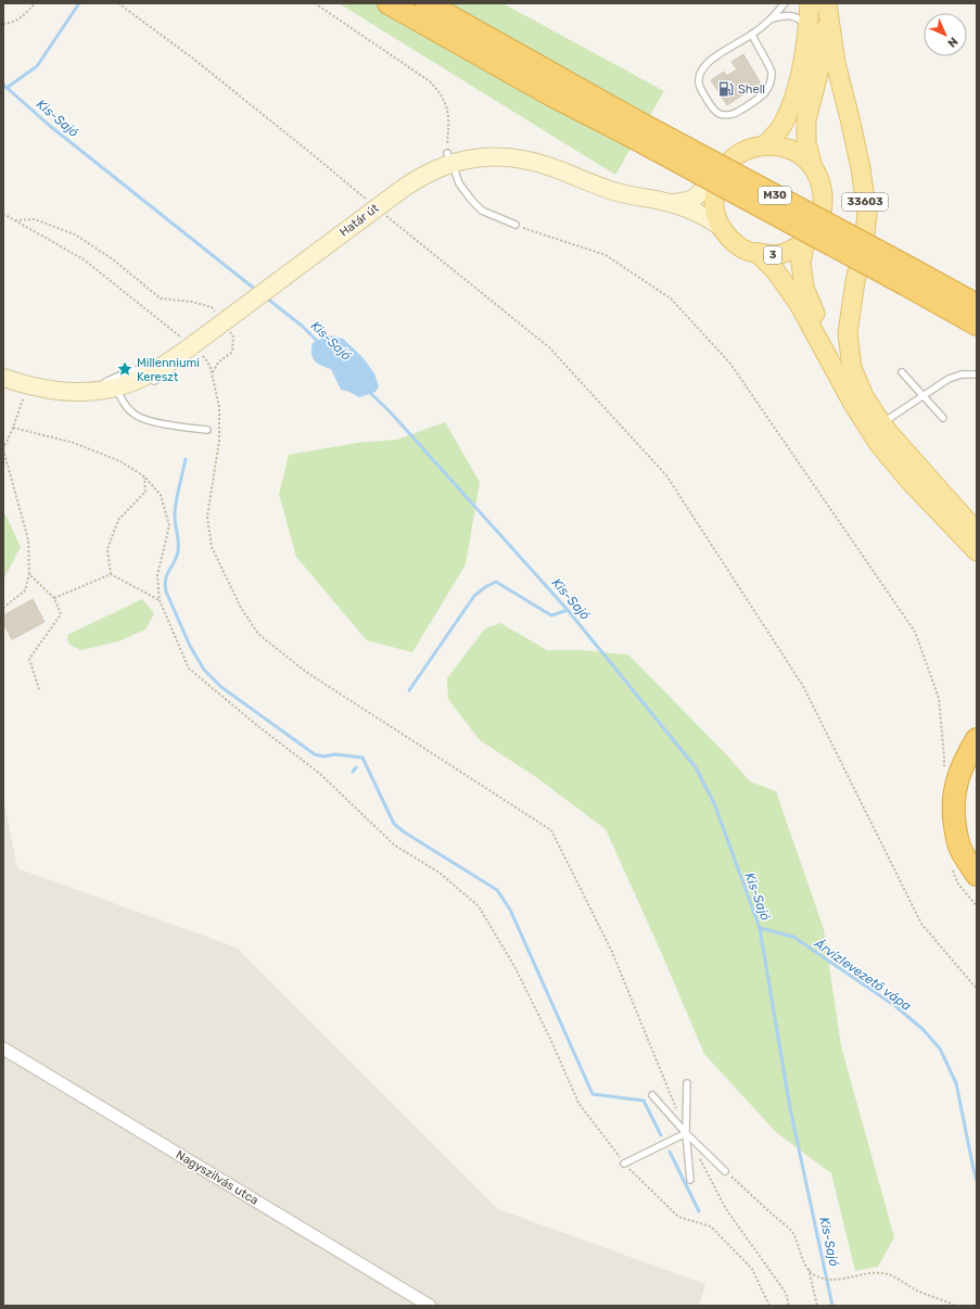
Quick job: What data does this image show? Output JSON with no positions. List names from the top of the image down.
{
  "streets": {
    "highway": ["M30"],
    "main road": ["33603", "Határ út", "3"],
    "street": ["Nagyszilvás utca"]
  },
  "crossings": [
    ["33603", "3"],
    ["Határ út", "3"]
  ],
  "water": ["Kis-Sajó", "Árvízlevezető vápa"],
  "places": {
    "fuel station": ["Shell"],
    "place": ["Millenniumi Kereszt"]
  },
  "north": "bottom right"
}
